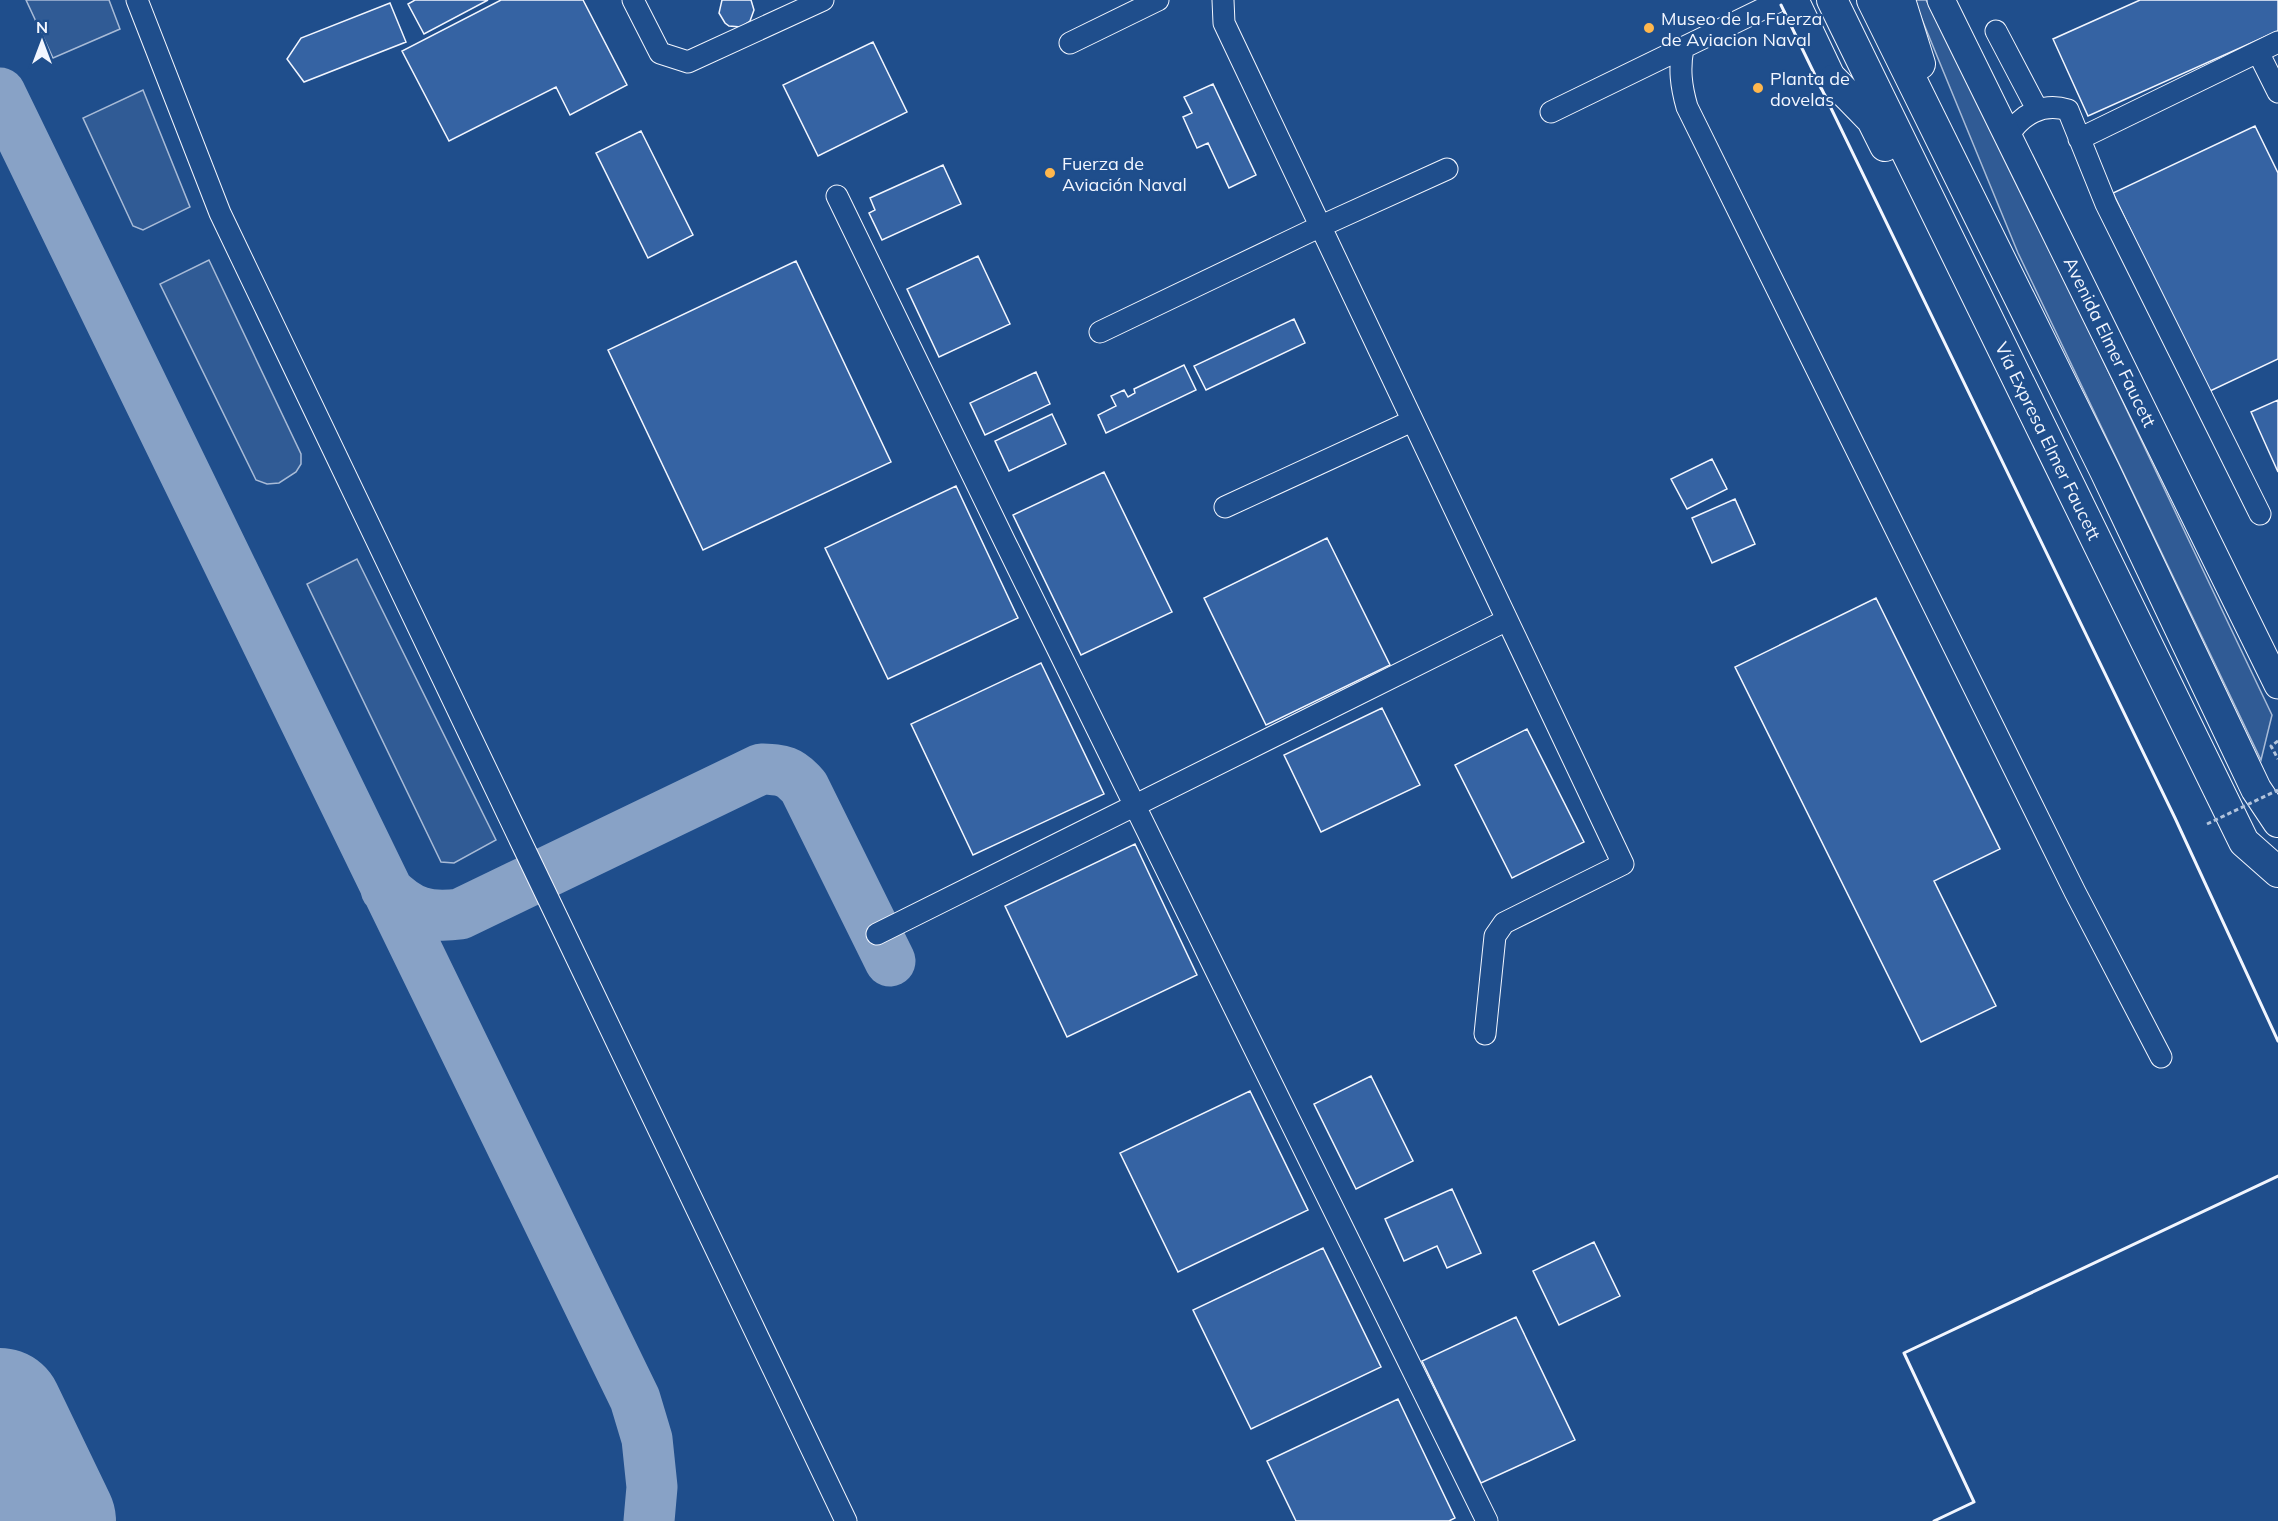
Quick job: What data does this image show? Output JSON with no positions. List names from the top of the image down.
{
  "streets": {
    "highway": ["Vía Expresa Elmer Faucett"],
    "main road": ["Avenida Elmer Faucett"]
  },
  "places": ["Museo de la Fuerza de Aviacion Naval", "Planta de dovelas", "Fuerza de Aviación Naval"],
  "north": "top"
}
